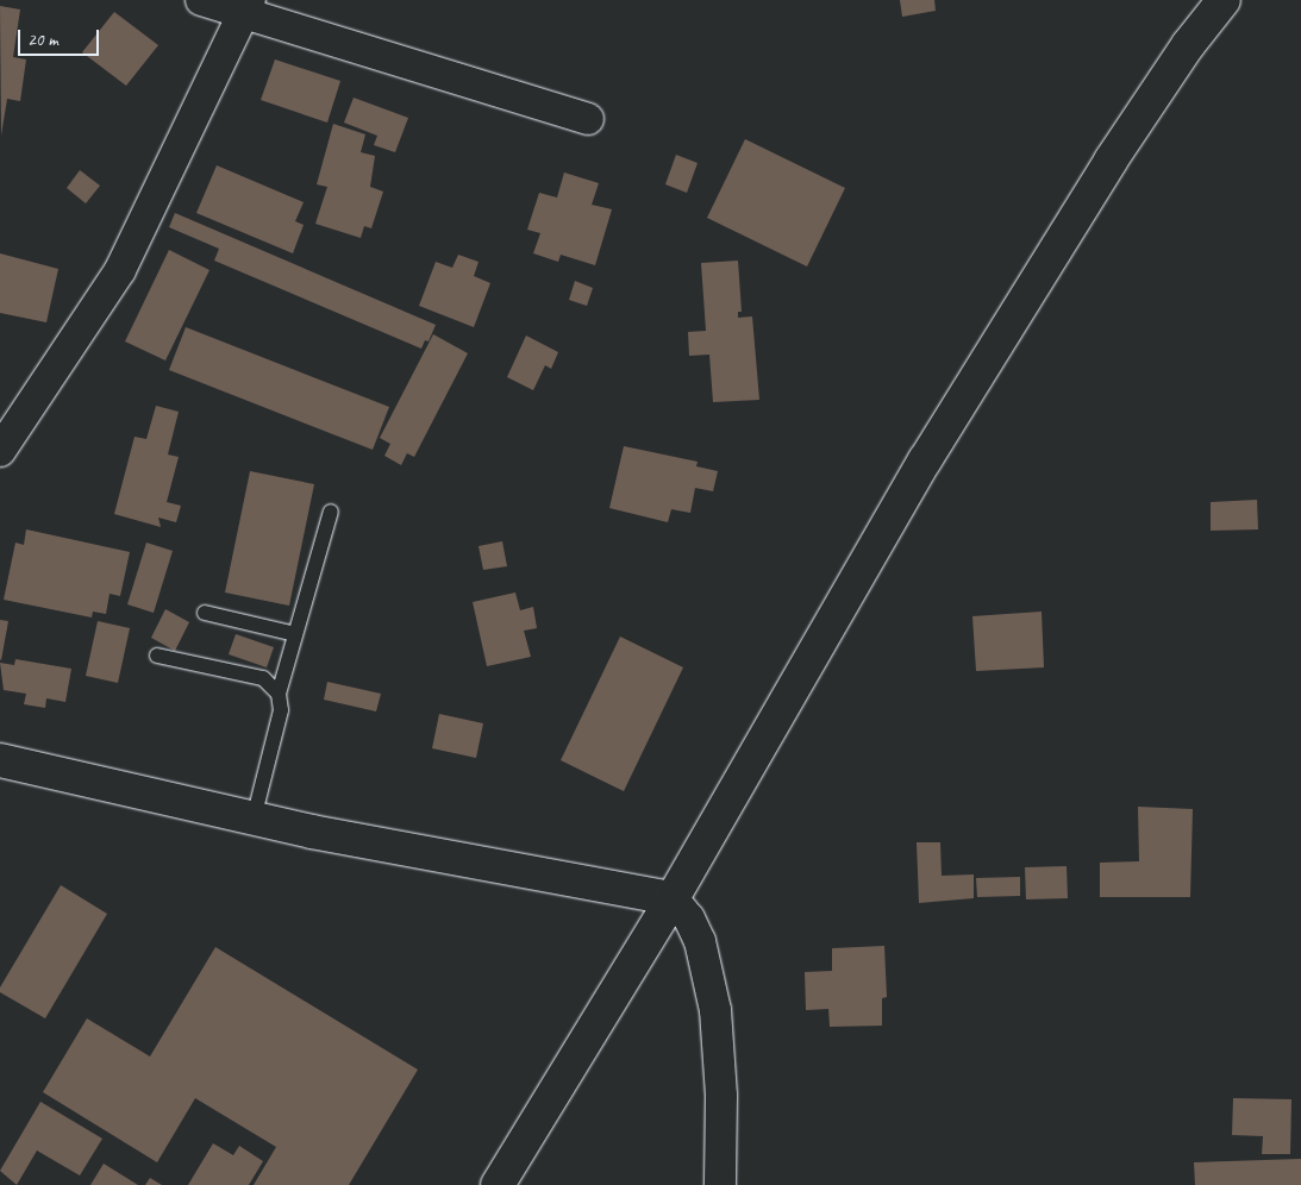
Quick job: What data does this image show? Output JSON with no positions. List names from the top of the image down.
{
  "scale_bar": "20 m"
}
